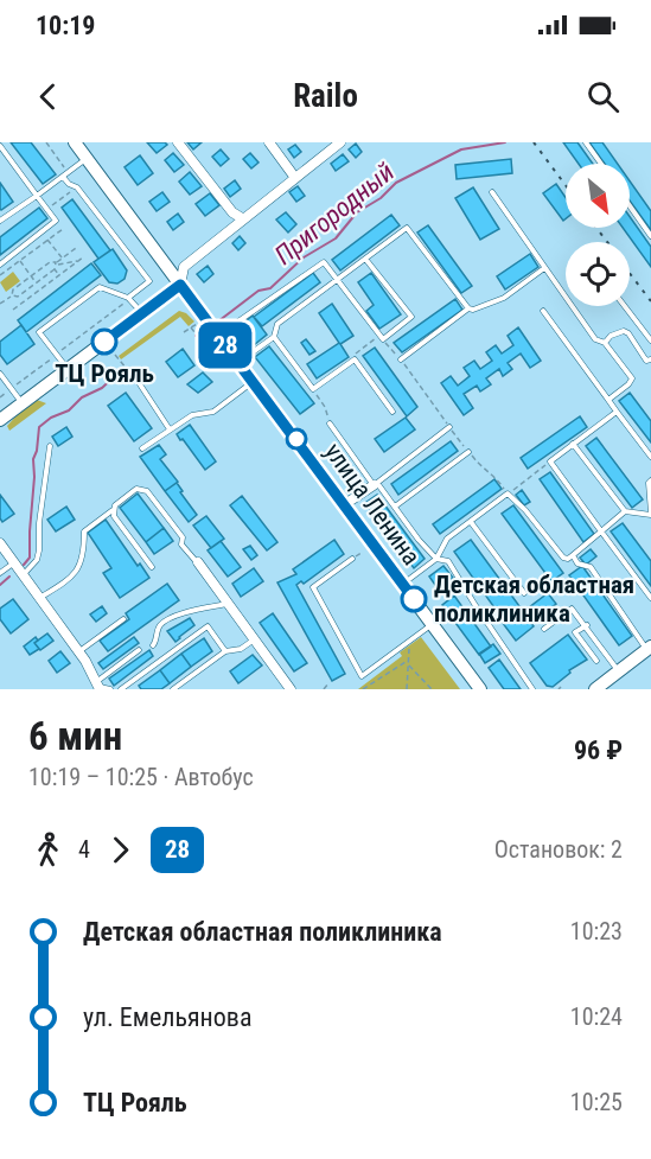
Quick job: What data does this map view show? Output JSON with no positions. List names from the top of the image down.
{
  "streets": {
    "main road": ["улица Ленина"]
  },
  "water": ["Пригородный"],
  "places": ["ТЦ Рояль", "Детская областная поликлиника"],
  "lines": ["bus line 28"],
  "north": "bottom right",
  "page": {
    "status": "10:19",
    "header": "Railo",
    "on_map": "28",
    "heading": ["6 мин", "10:19 – 10:25 · Автобус", "96 ₽"],
    "legs": ["4", "28", "Остановок: 2"],
    "list": [
      {
        "name": "Детская областная поликлиника",
        "value": "10:23"
      },
      {
        "name": "ул. Емельянова",
        "value": "10:24"
      },
      {
        "name": "ТЦ Рояль",
        "value": "10:25"
      }
    ]
  }
}
